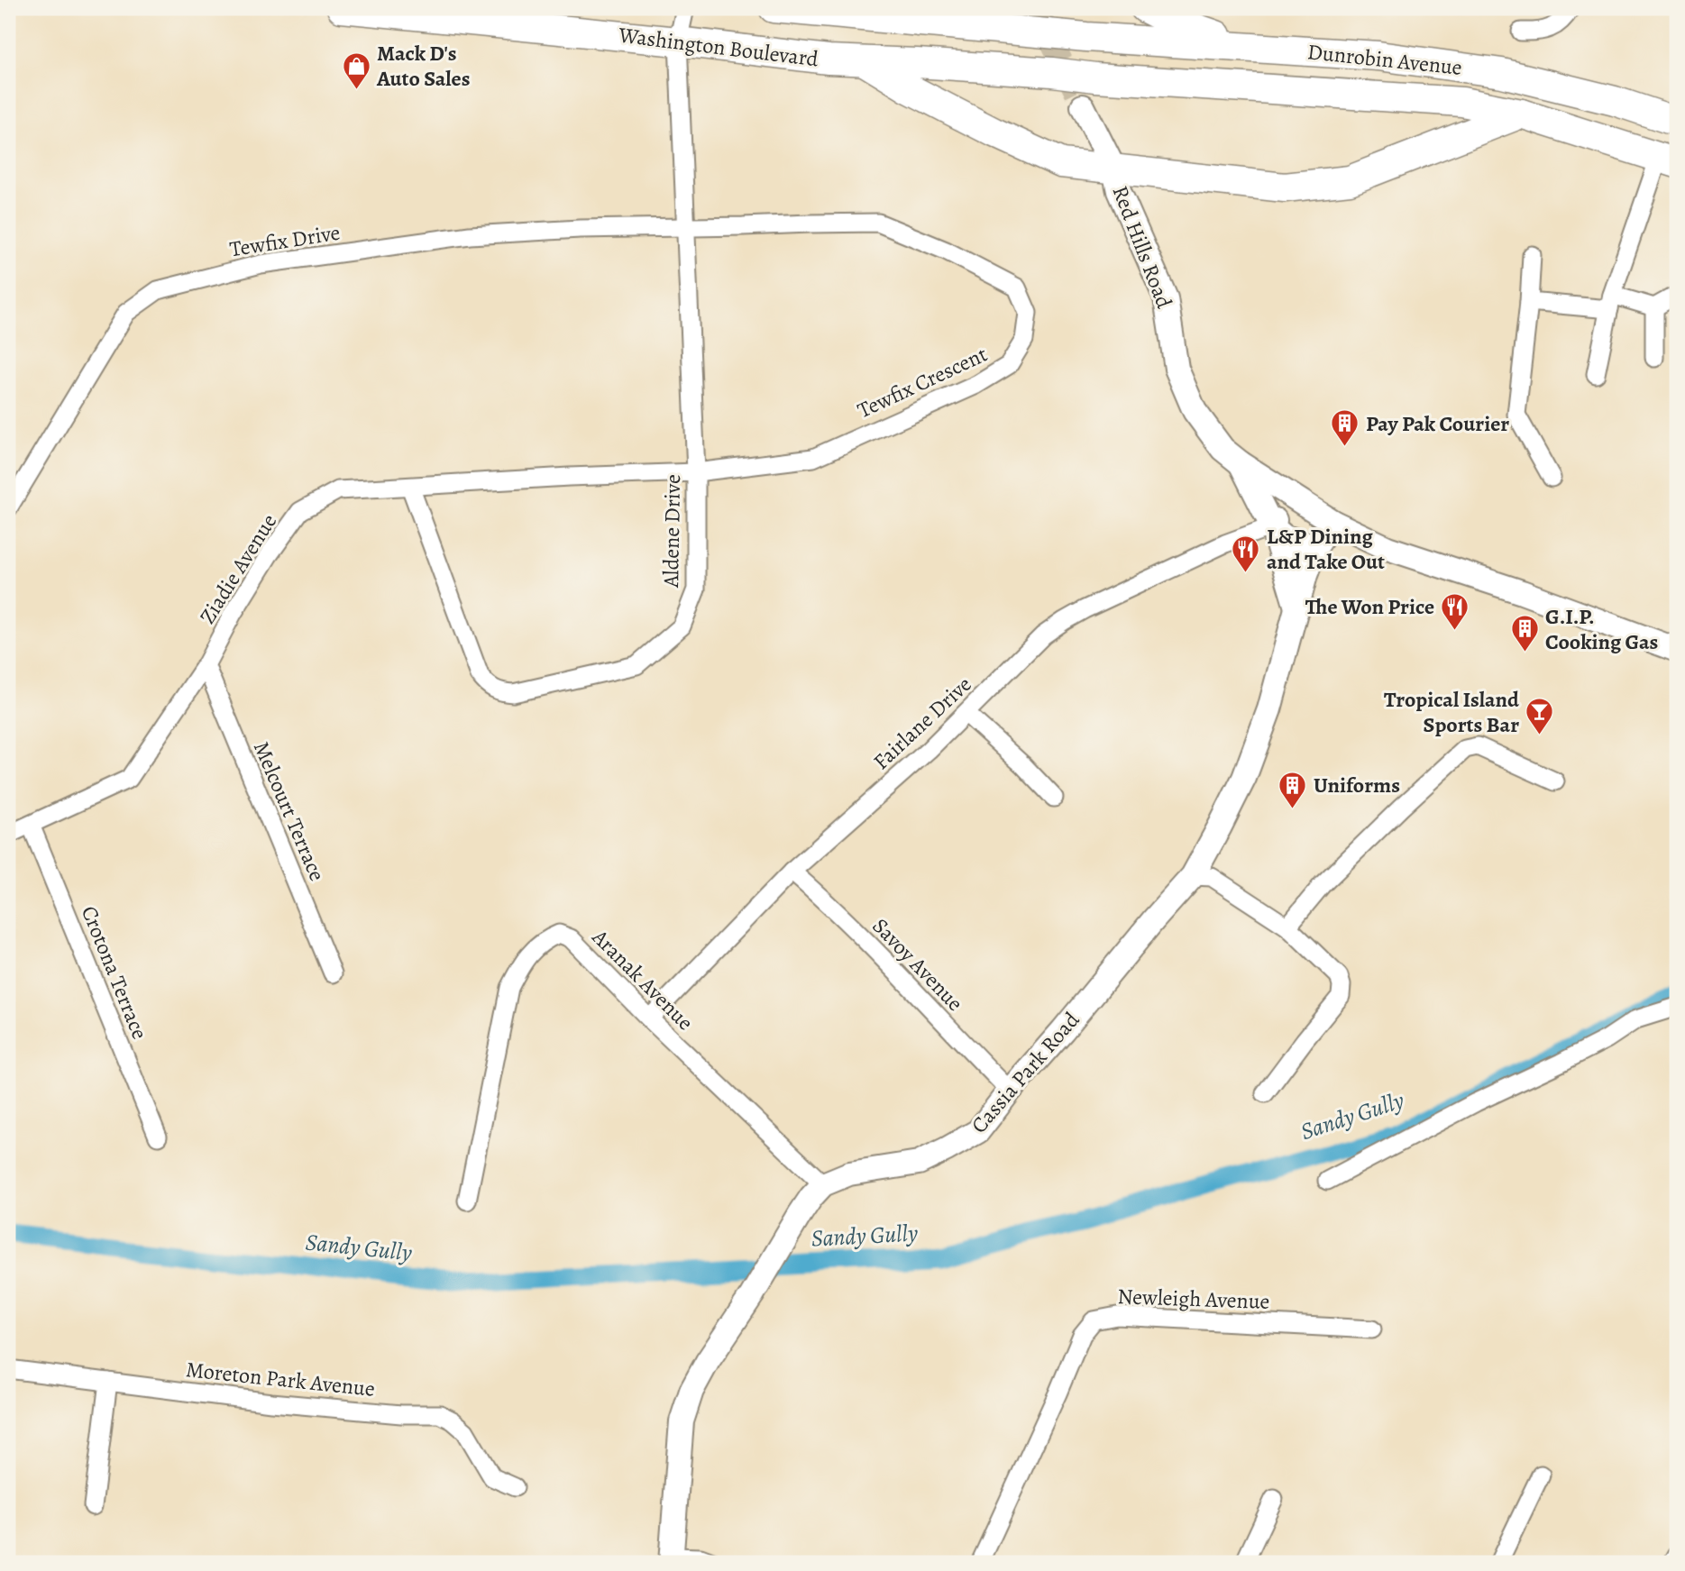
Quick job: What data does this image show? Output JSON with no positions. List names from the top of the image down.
{
  "streets": {
    "highway": ["Washington Boulevard", "Dunrobin Avenue"],
    "main road": ["Red Hills Road", "Cassia Park Road"],
    "street": [
      "Tewfix Drive",
      "Tewfix Crescent",
      "Aldene Drive",
      "Ziadie Avenue",
      "Fairlane Drive",
      "Melcourt Terrace",
      "Savoy Avenue",
      "Crotona Terrace",
      "Aranak Avenue",
      "Newleigh Avenue",
      "Moreton Park Avenue"
    ]
  },
  "crossings": [
    ["Washington Boulevard", "Dunrobin Avenue"],
    ["Washington Boulevard", "Aldene Drive"],
    ["Tewfix Drive", "Tewfix Crescent"],
    ["Tewfix Drive", "Aldene Drive"],
    ["Red Hills Road", "Cassia Park Road"],
    ["Tewfix Crescent", "Aldene Drive"],
    ["Tewfix Crescent", "Ziadie Avenue"],
    ["Aldene Drive", "Ziadie Avenue"],
    ["Ziadie Avenue", "Melcourt Terrace"],
    ["Ziadie Avenue", "Crotona Terrace"],
    ["Fairlane Drive", "Savoy Avenue"],
    ["Fairlane Drive", "Aranak Avenue"],
    ["Savoy Avenue", "Cassia Park Road"],
    ["Aranak Avenue", "Cassia Park Road"]
  ],
  "water": ["Sandy Gully"],
  "places": {
    "shop": ["Mack D's Auto Sales"],
    "building": ["Pay Pak Courier", "G.I.P. Cooking Gas", "Uniforms"],
    "restaurant": ["L&P Dining and Take Out", "The Won Price"],
    "bar": ["Tropical Island Sports Bar"]
  }
}
